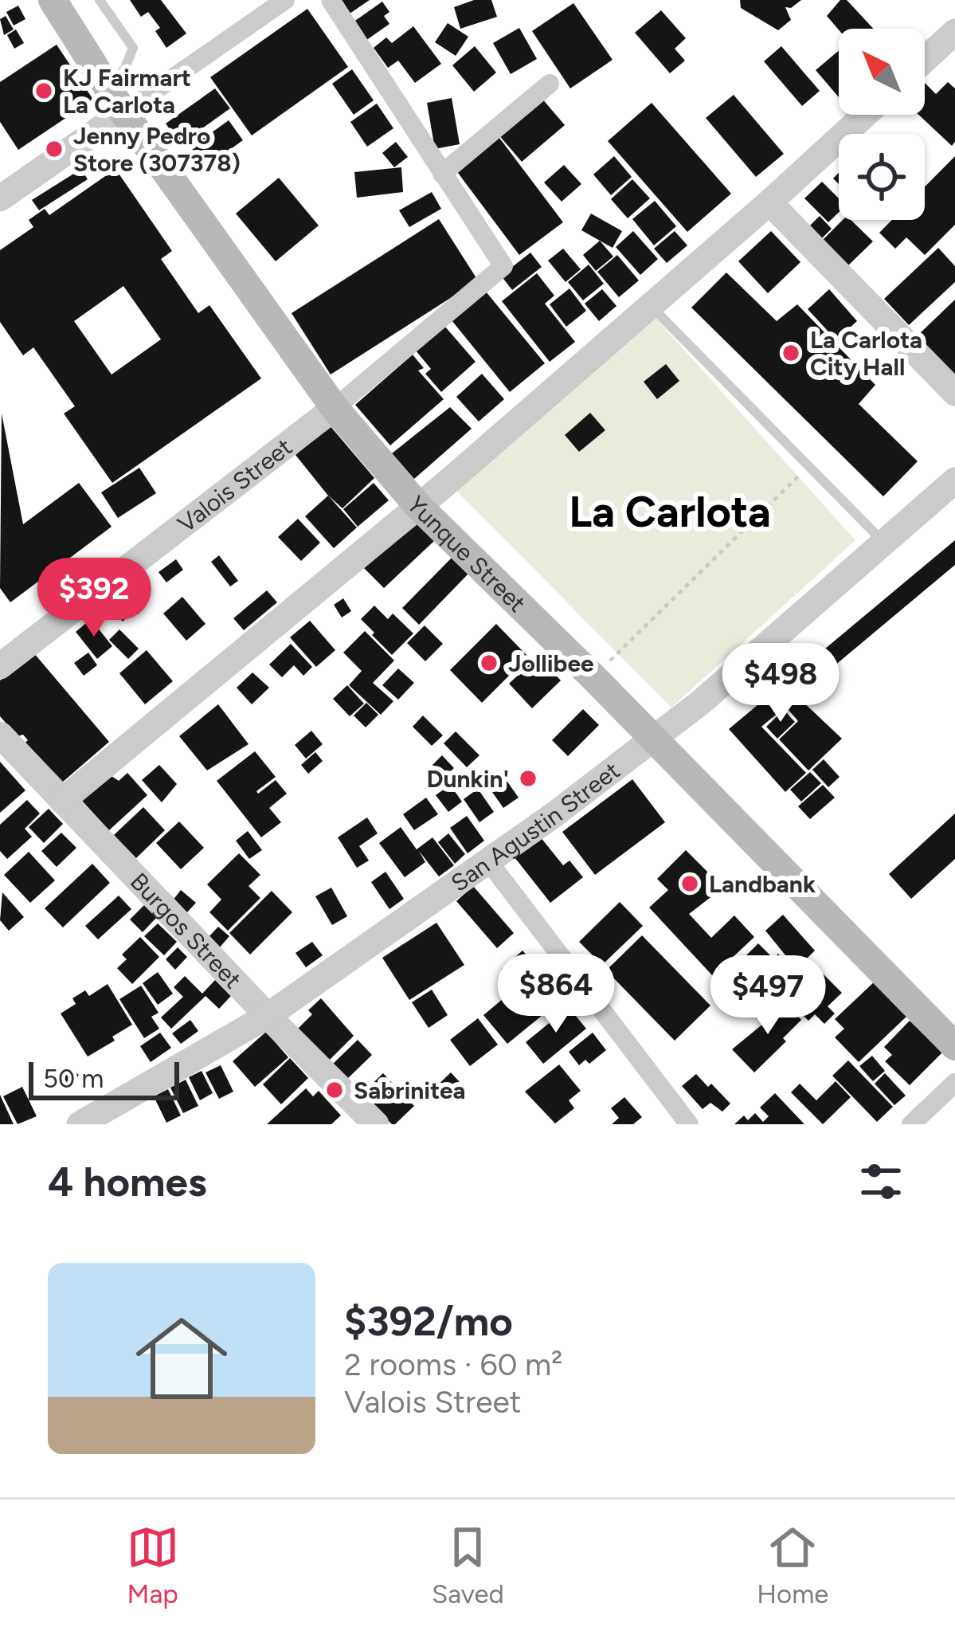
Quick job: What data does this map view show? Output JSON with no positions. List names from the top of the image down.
{
  "streets": {
    "main road": ["Yunque Street"],
    "street": ["Valois Street", "San Agustin Street", "Burgos Street"]
  },
  "crossings": [
    ["Valois Street", "Yunque Street"],
    ["Yunque Street", "San Agustin Street"],
    ["San Agustin Street", "Burgos Street"]
  ],
  "districts": ["La Carlota"],
  "places": [
    "KJ Fairmart La Carlota",
    "Jenny Pedro Store (307378)",
    "La Carlota City Hall",
    "Jollibee",
    "Dunkin'",
    "Landbank",
    "Sabrinitea"
  ],
  "scale_bar": "50 m",
  "north": "top left",
  "page": {
    "price": [
      "$392",
      "$498",
      "$864",
      "$497"
    ],
    "scale": "50 m",
    "heading": "4 homes",
    "list": [
      {
        "name": "$392/mo",
        "note": "2 rooms · 60 m² · Valois Street"
      }
    ],
    "tabs": ["Map", "Saved", "Home"]
  }
}
